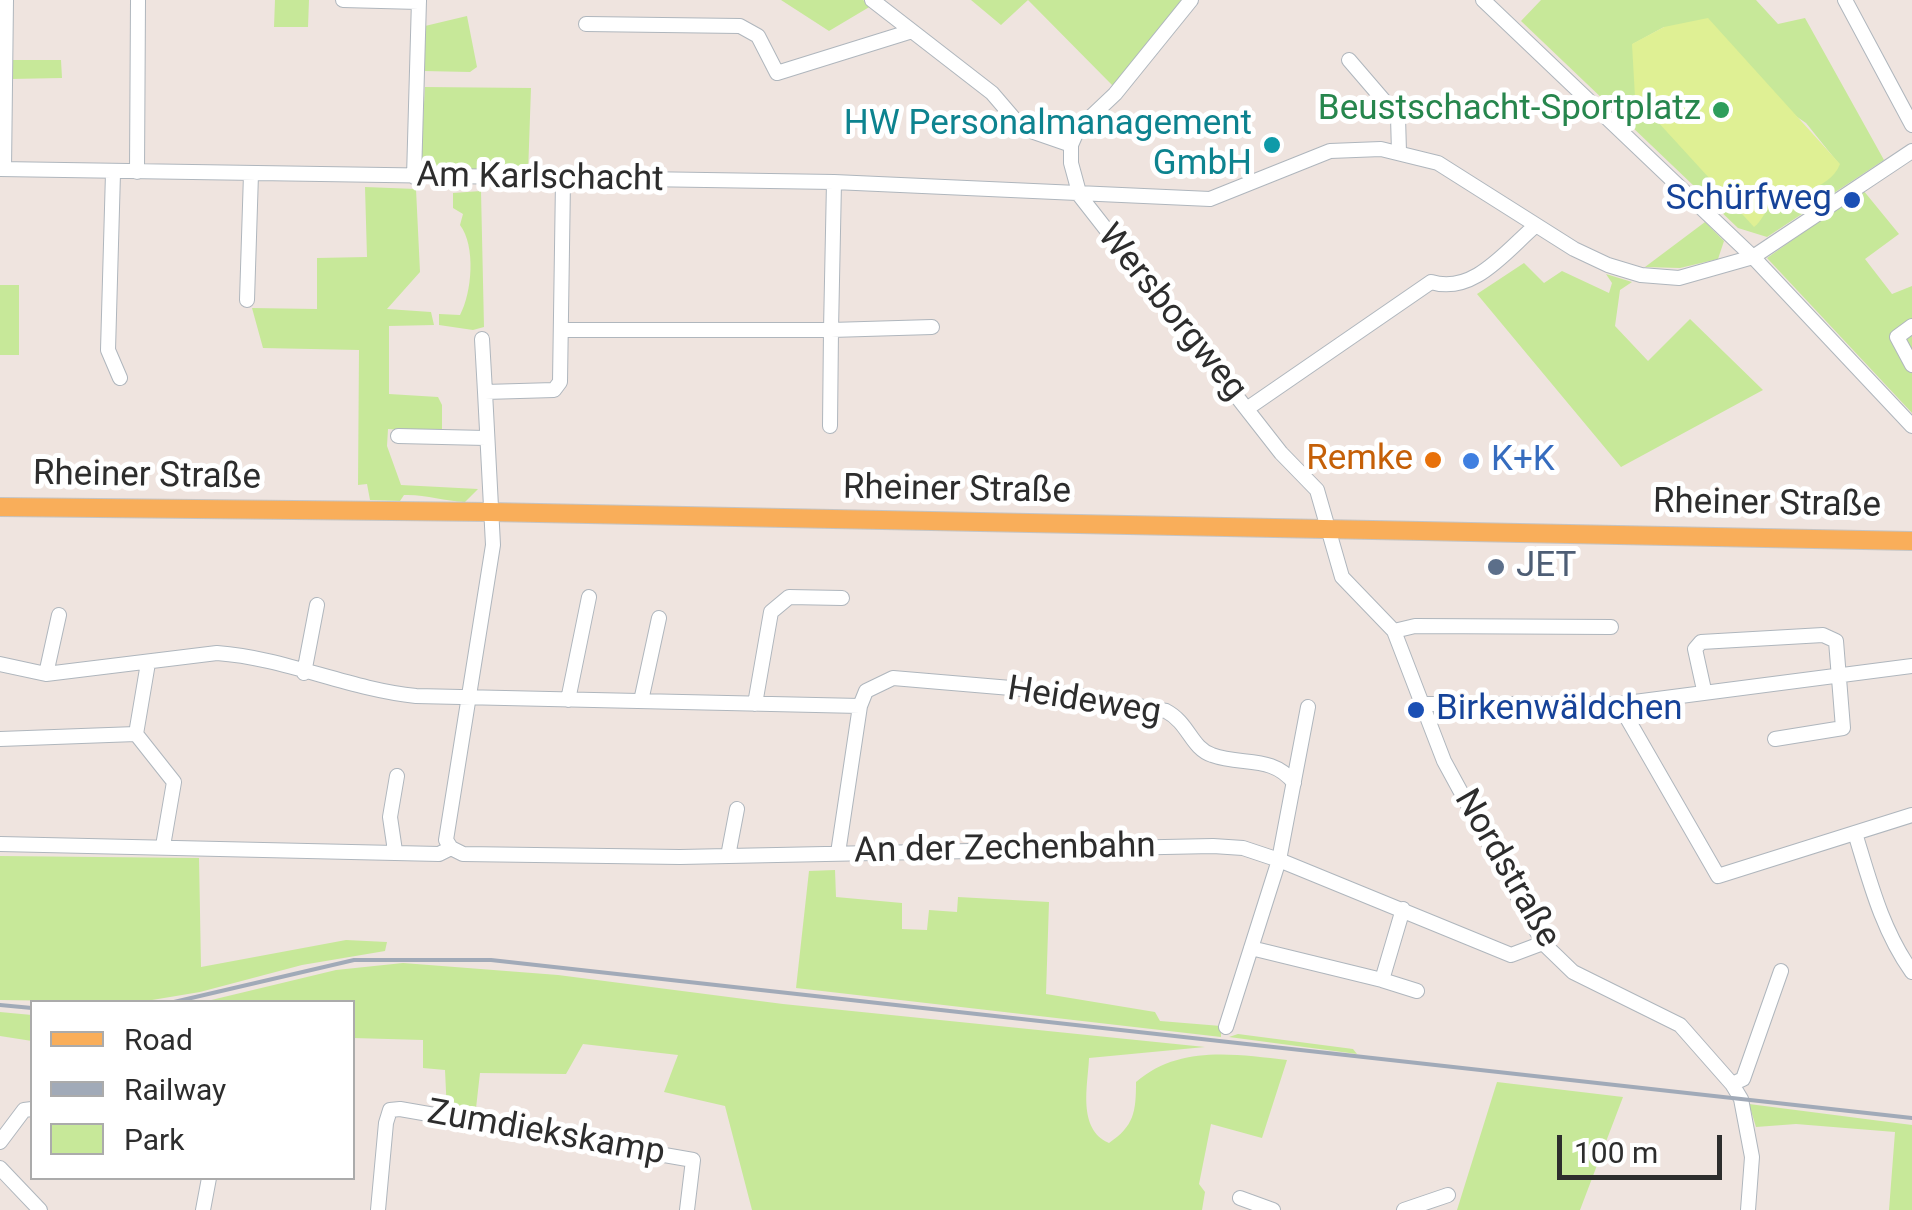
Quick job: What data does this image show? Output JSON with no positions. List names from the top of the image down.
{
  "streets": {
    "main road": ["Rheiner Straße"],
    "street": [
      "Am Karlschacht",
      "Wersborgweg",
      "Heideweg",
      "An der Zechenbahn",
      "Nordstraße",
      "Zumdiekskamp"
    ]
  },
  "crossings": [
    ["Am Karlschacht", "Wersborgweg"],
    ["Wersborgweg", "Rheiner Straße"],
    ["Wersborgweg", "Nordstraße"],
    ["Rheiner Straße", "Nordstraße"],
    ["An der Zechenbahn", "Nordstraße"]
  ],
  "places": [
    "Beustschacht-Sportplatz",
    "HW Personalmanagement GmbH",
    "Schürfweg",
    "Remke",
    "K+K",
    "JET",
    "Birkenwäldchen"
  ],
  "legend": ["Road", "Railway", "Park"],
  "scale_bar": "100 m"
}
